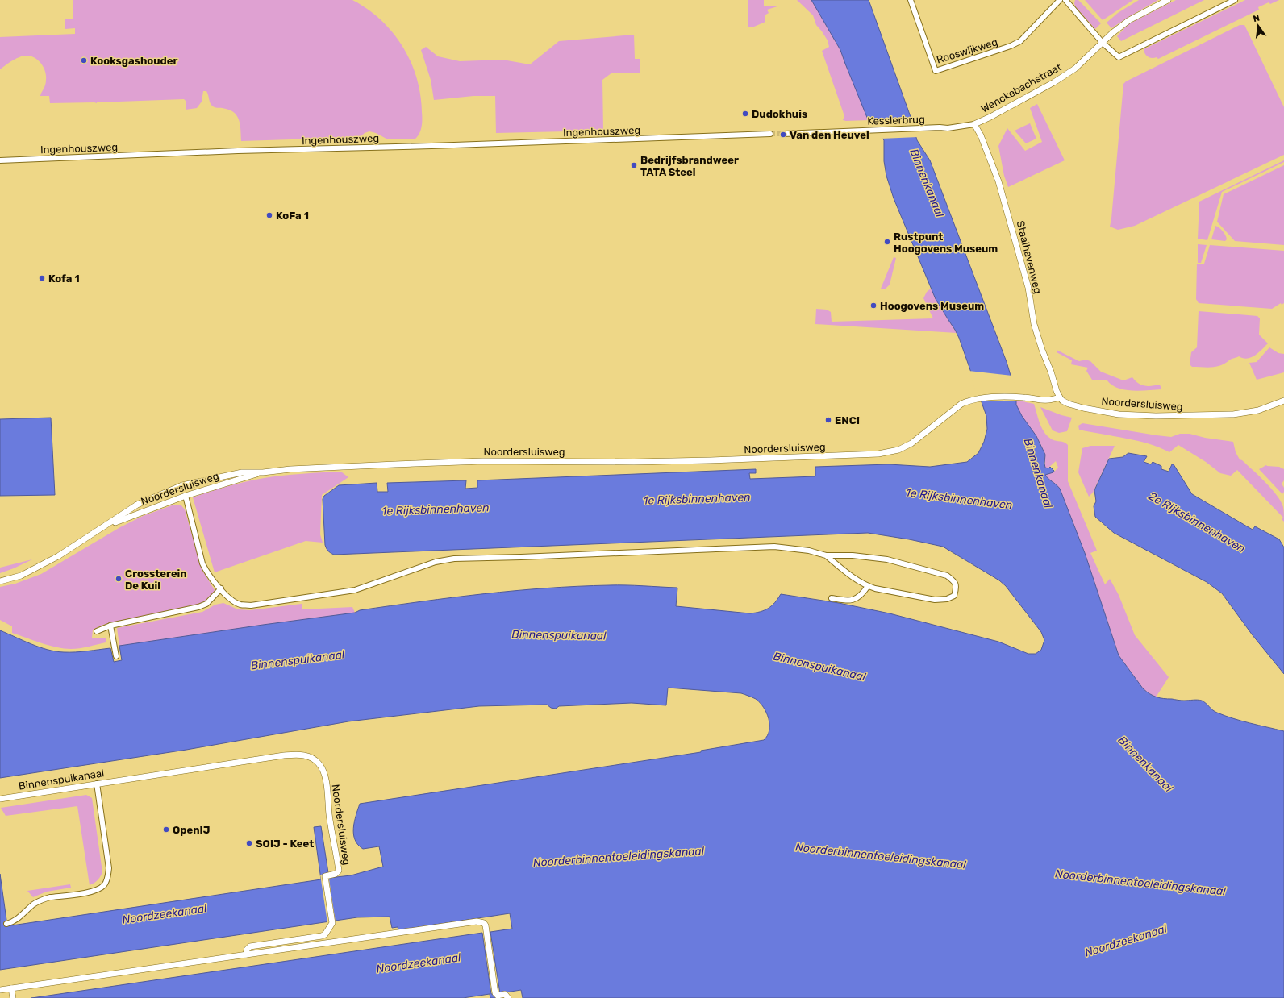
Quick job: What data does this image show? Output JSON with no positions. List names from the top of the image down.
{
  "streets": {
    "street": [
      "Rooswijkweg",
      "Wenckebachstraat",
      "Kesslerbrug",
      "Ingenhouszweg",
      "Staalhavenweg",
      "Noordersluisweg",
      "Binnenspuikanaal"
    ]
  },
  "crossings": [
    ["Wenckebachstraat", "Kesslerbrug"],
    ["Wenckebachstraat", "Staalhavenweg"],
    ["Staalhavenweg", "Noordersluisweg"],
    ["Noordersluisweg", "Binnenspuikanaal"]
  ],
  "water": [
    "Binnenkanaal",
    "1e Rijksbinnenhaven",
    "2e Rijksbinnenhaven",
    "Binnenspuikanaal",
    "Noorderbinnentoeleidingskanaal",
    "Noordzeekanaal"
  ],
  "places": [
    "Kooksgashouder",
    "Dudokhuis",
    "Van den Heuvel",
    "Bedrijfsbrandweer TATA Steel",
    "KoFa 1",
    "Rustpunt Hoogovens Museum",
    "Kofa 1",
    "Hoogovens Museum",
    "ENCI",
    "Crossterein De Kuil",
    "OpenIJ",
    "SOIJ - Keet"
  ],
  "north": "top"
}
